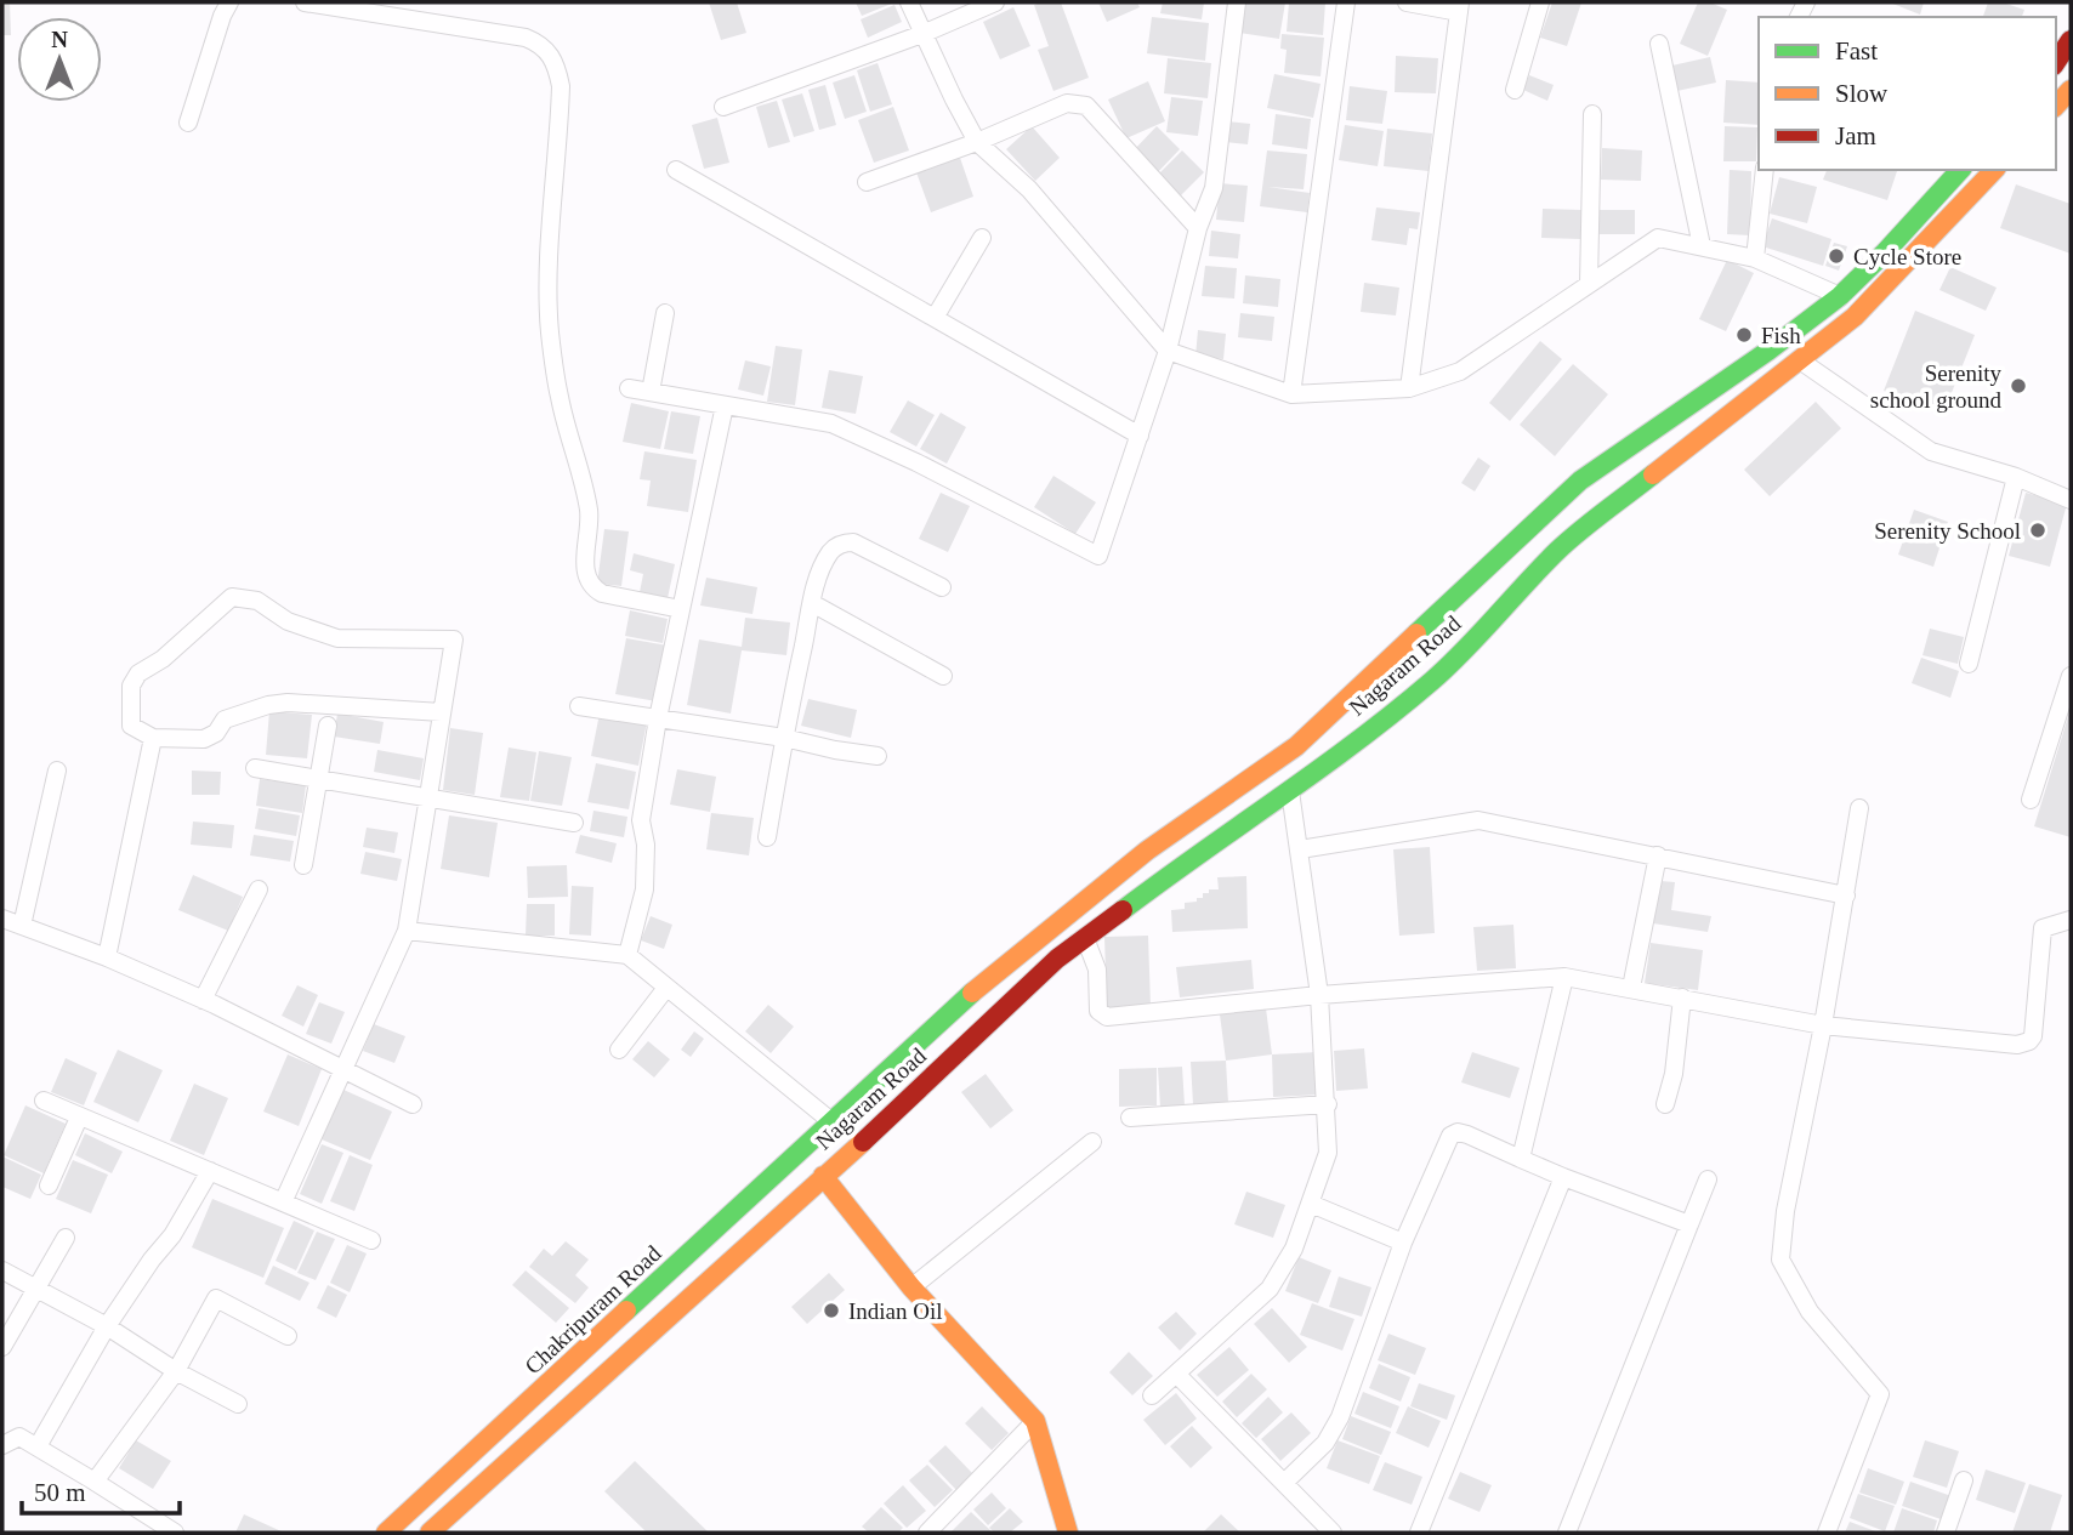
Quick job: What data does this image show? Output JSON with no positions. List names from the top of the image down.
{
  "streets": {
    "main road": ["Nagaram Road", "Chakripuram Road"]
  },
  "crossings": [
    ["Nagaram Road", "Chakripuram Road"]
  ],
  "places": [
    "Cycle Store",
    "Fish",
    "Serenity school ground",
    "Serenity School",
    "Indian Oil"
  ],
  "legend": ["Fast", "Slow", "Jam"],
  "scale_bar": "50 m",
  "north": "top"
}
